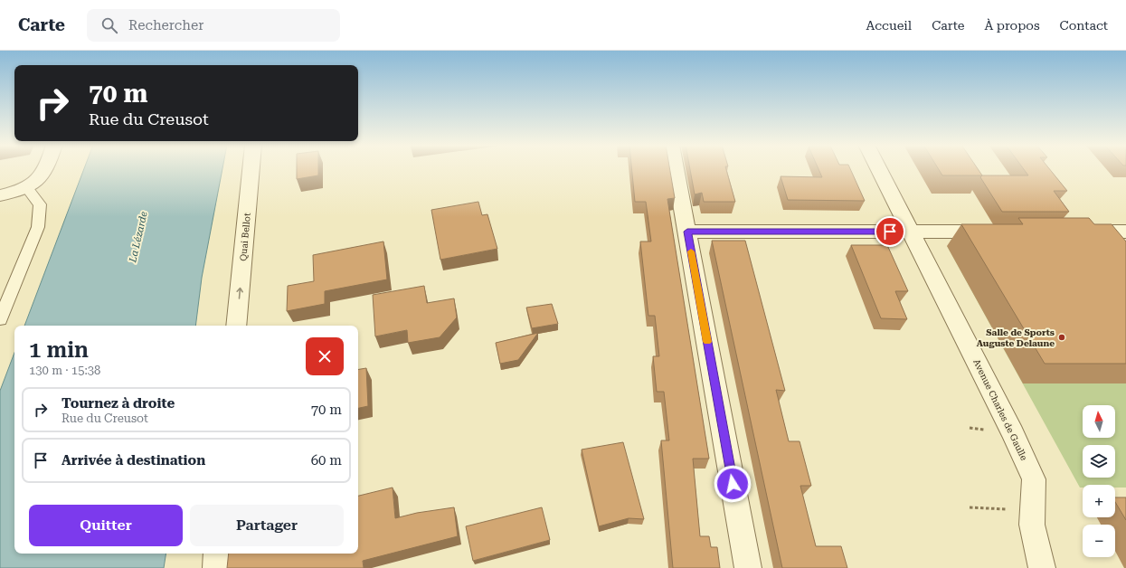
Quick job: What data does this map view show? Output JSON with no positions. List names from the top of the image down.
{
  "streets": {
    "street": ["Quai Bellot", "Avenue Charles de Gaulle"]
  },
  "one_way": ["Quai Bellot"],
  "water": ["La Lézarde"],
  "places": ["Salle de Sports Auguste Delaune"],
  "north": "top",
  "page": {
    "header": "Carte",
    "search": "Rechercher",
    "nav": [
      "Accueil",
      "Carte",
      "À propos",
      "Contact"
    ],
    "turn": ["70 m", "Rue du Creusot"],
    "heading": ["1 min", "130 m · 15:38"],
    "list": [
      {
        "name": "Tournez à droite",
        "note": "Rue du Creusot",
        "value": "70 m"
      },
      {
        "name": "Arrivée à destination",
        "value": "60 m"
      }
    ],
    "map_buttons": ["+", "−"],
    "buttons": ["Quitter", "Partager"]
  }
}
